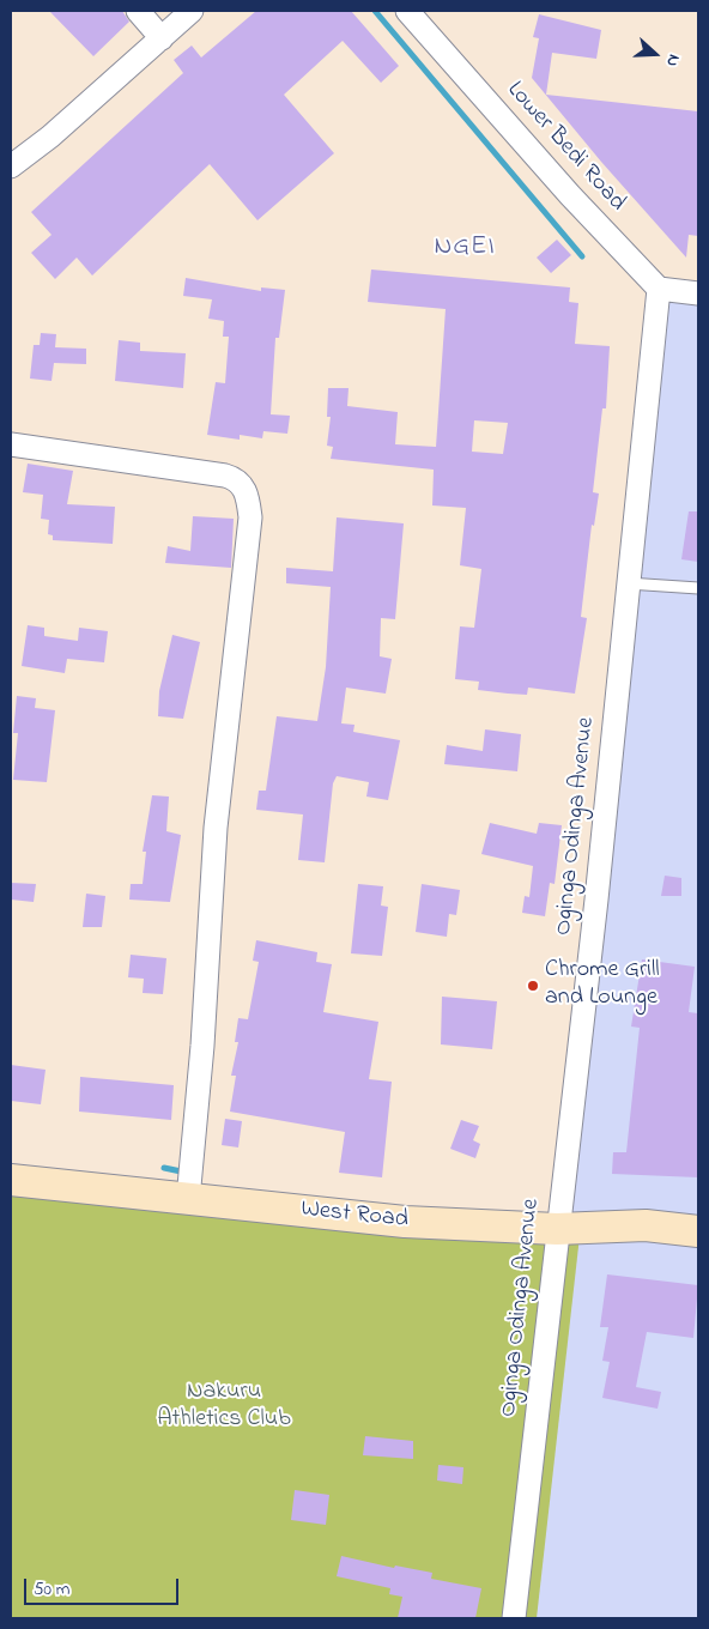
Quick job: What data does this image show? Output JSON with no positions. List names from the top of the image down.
{
  "streets": {
    "street": ["Lower Bedi Road", "Oginga Odinga Avenue", "West Road"]
  },
  "crossings": [
    ["Lower Bedi Road", "Oginga Odinga Avenue"],
    ["Oginga Odinga Avenue", "West Road"]
  ],
  "districts": ["NGEI"],
  "parks": ["Nakuru Athletics Club"],
  "places": ["Chrome Grill and Lounge"],
  "scale_bar": "50 m",
  "north": "right"
}
